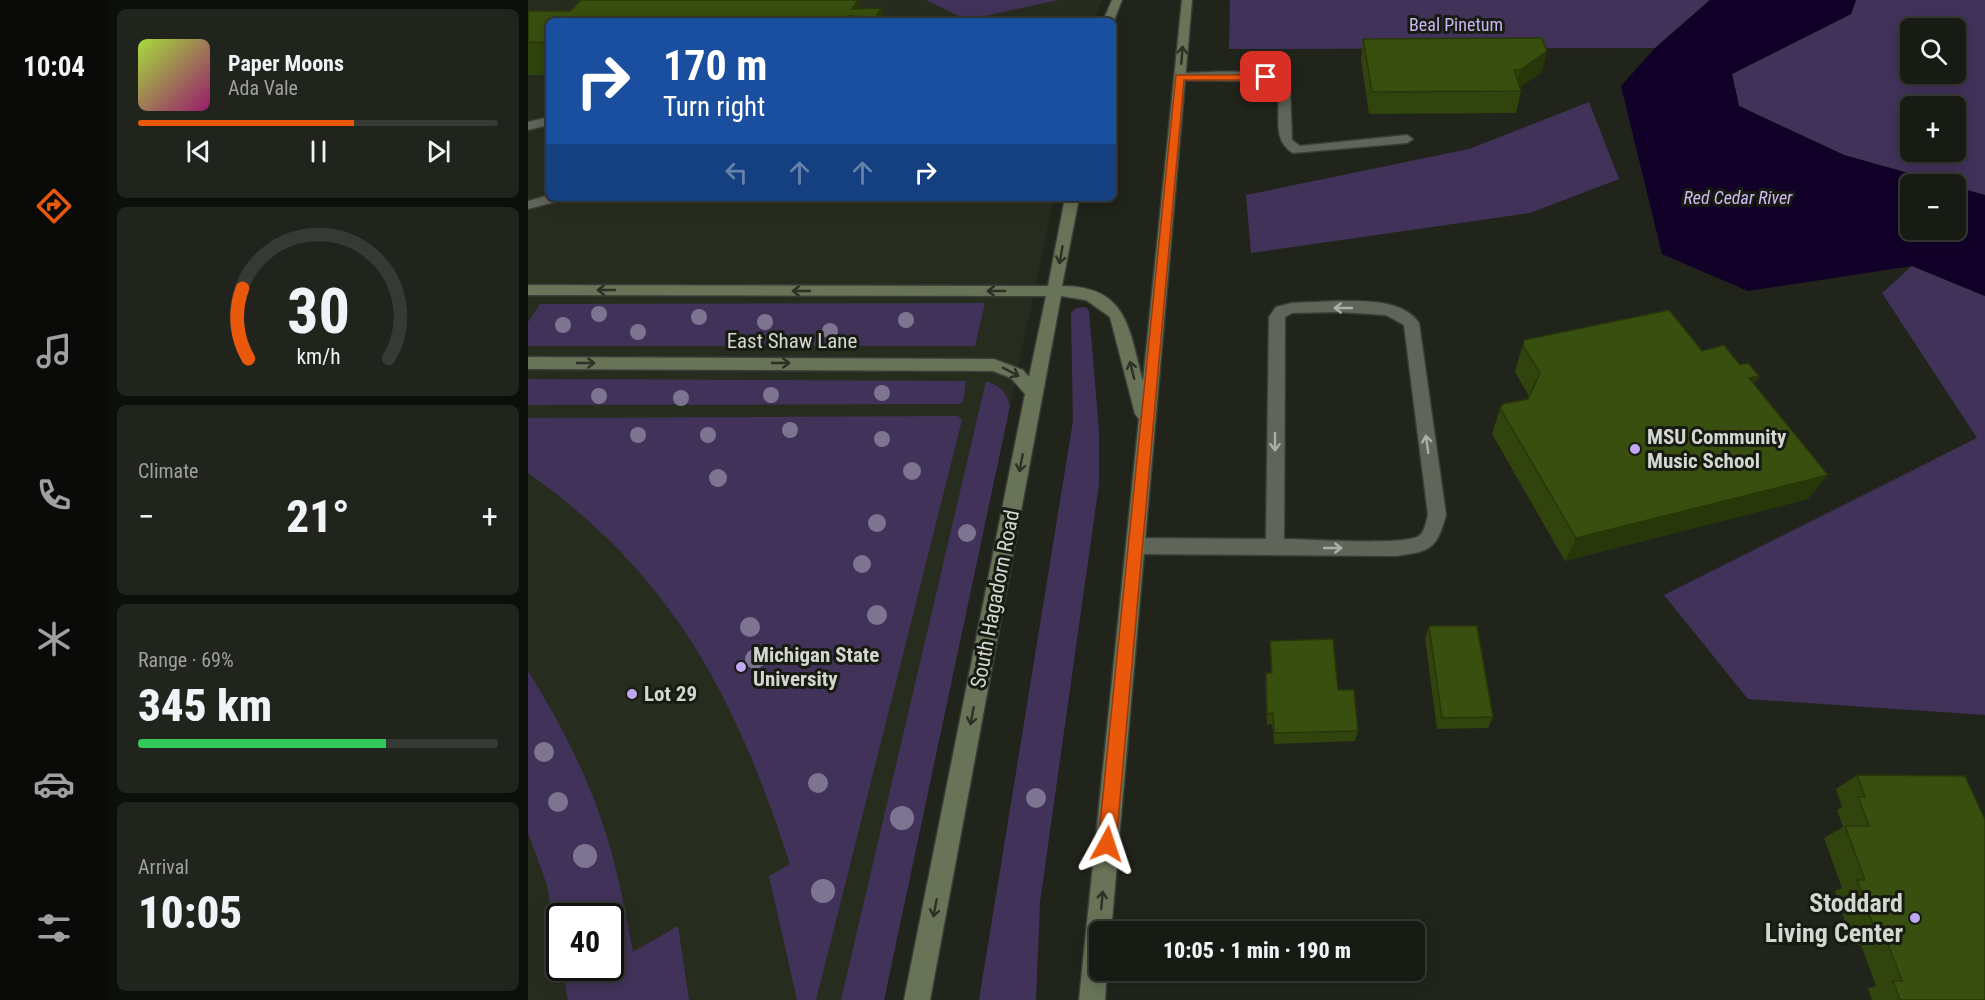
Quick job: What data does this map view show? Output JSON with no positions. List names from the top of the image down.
{
  "streets": {
    "street": ["East Shaw Lane", "South Hagadorn Road"]
  },
  "crossings": [
    ["East Shaw Lane", "South Hagadorn Road"]
  ],
  "water": ["Red Cedar River"],
  "parks": ["Beal Pinetum"],
  "places": [
    "MSU Community Music School",
    "Michigan State University",
    "Lot 29",
    "Stoddard Living Center"
  ],
  "page": {
    "tabs": "10:04",
    "map_buttons": ["+", "−"],
    "turn": ["170 m", "Turn right"],
    "song": ["Paper Moons", "Ada Vale"],
    "tile": [
      "Climate",
      ["Range · 69%", "345 km"],
      ["Arrival", "10:05"]
    ],
    "heat": ["−", "21°", "+"],
    "limit": "40",
    "trip": "10:05 · 1 min · 190 m",
    "gauge": ["30", "km/h"]
  }
}
